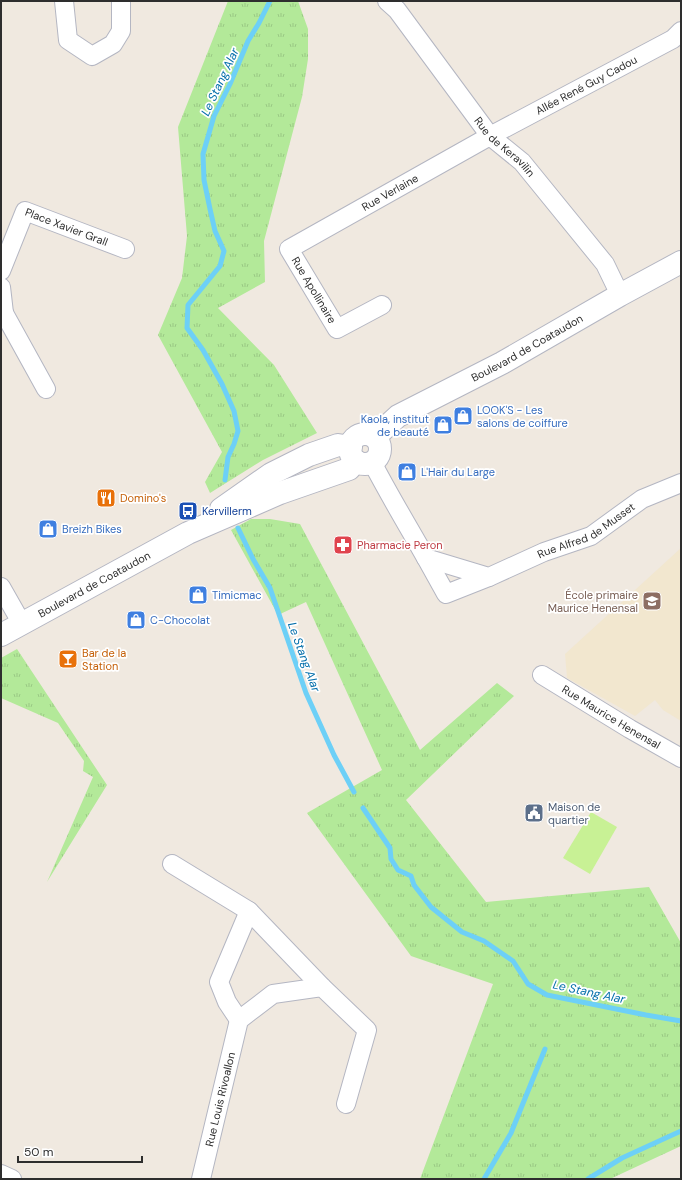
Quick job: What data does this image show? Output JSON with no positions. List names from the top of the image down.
{
  "streets": {
    "main road": ["Boulevard de Coataudon"],
    "street": [
      "Allée René Guy Cadou",
      "Rue de Keravilin",
      "Rue Verlaine",
      "Place Xavier Grall",
      "Rue Apollinaire",
      "Rue Alfred de Musset",
      "Rue Maurice Henensal",
      "Rue Louis Rivoallon"
    ]
  },
  "crossings": [
    ["Allée René Guy Cadou", "Rue de Keravilin"],
    ["Allée René Guy Cadou", "Rue Verlaine"],
    ["Rue de Keravilin", "Rue Verlaine"],
    ["Rue de Keravilin", "Boulevard de Coataudon"],
    ["Rue Verlaine", "Rue Apollinaire"],
    ["Boulevard de Coataudon", "Rue Alfred de Musset"]
  ],
  "water": ["Le Stang Alar"],
  "places": {
    "shop": [
      "LOOK'S - Les salons de coiffure",
      "Kaola, institut de beauté",
      "L'Hair du Large",
      "Breizh Bikes",
      "Timicmac",
      "C-Chocolat"
    ],
    "restaurant": ["Domino's"],
    "bus stop": ["Kervillerm"],
    "pharmacy": ["Pharmacie Peron"],
    "school or university": ["École primaire Maurice Henensal"],
    "bar": ["Bar de la Station"],
    "public building": ["Maison de quartier"]
  },
  "scale_bar": "50 m"
}
